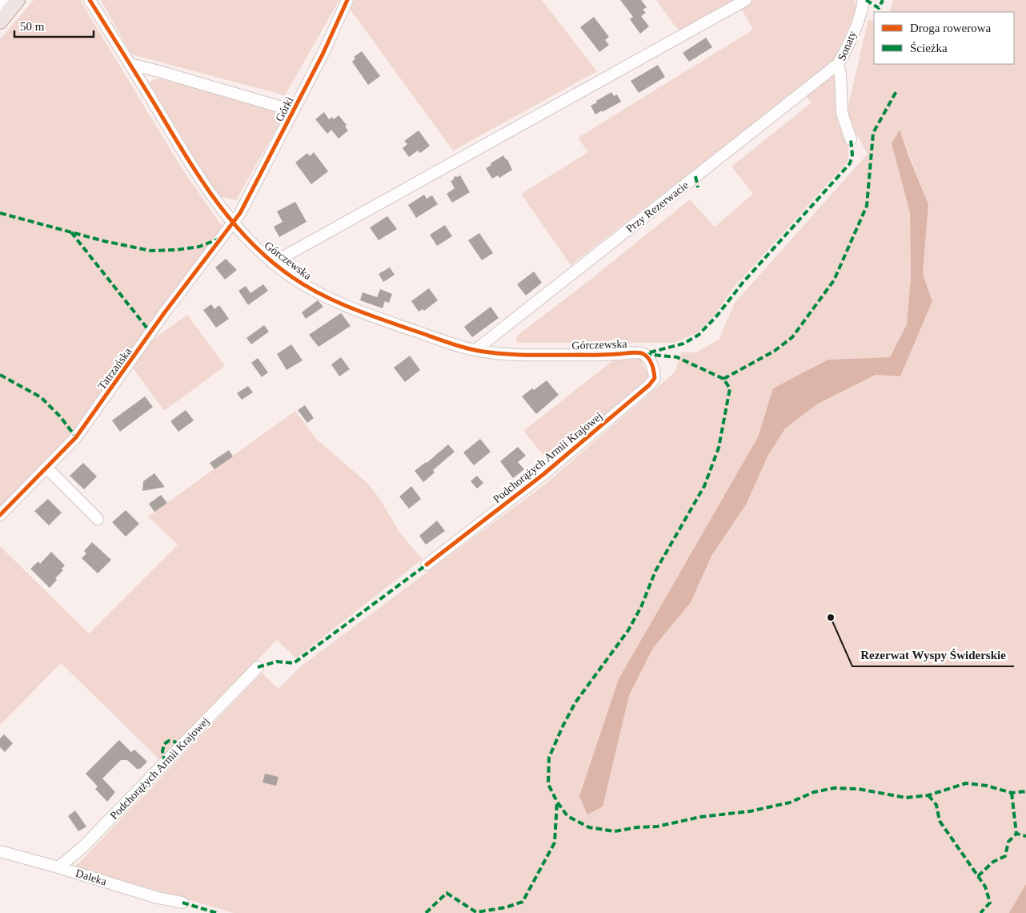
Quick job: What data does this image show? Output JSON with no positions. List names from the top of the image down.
{
  "streets": {
    "street": [
      "Sonaty",
      "Górki",
      "Przy Rezerwacie",
      "Górczewska",
      "Tatrzańska",
      "Podchorążych Armii Krajowej",
      "Daleka"
    ]
  },
  "crossings": [
    ["Sonaty", "Przy Rezerwacie"],
    ["Górki", "Górczewska"],
    ["Górki", "Tatrzańska"],
    ["Przy Rezerwacie", "Górczewska"],
    ["Górczewska", "Tatrzańska"],
    ["Górczewska", "Podchorążych Armii Krajowej"],
    ["Podchorążych Armii Krajowej", "Daleka"]
  ],
  "places": ["Rezerwat Wyspy Świderskie"],
  "legend": ["Droga rowerowa", "Ścieżka"],
  "scale_bar": "50 m"
}
